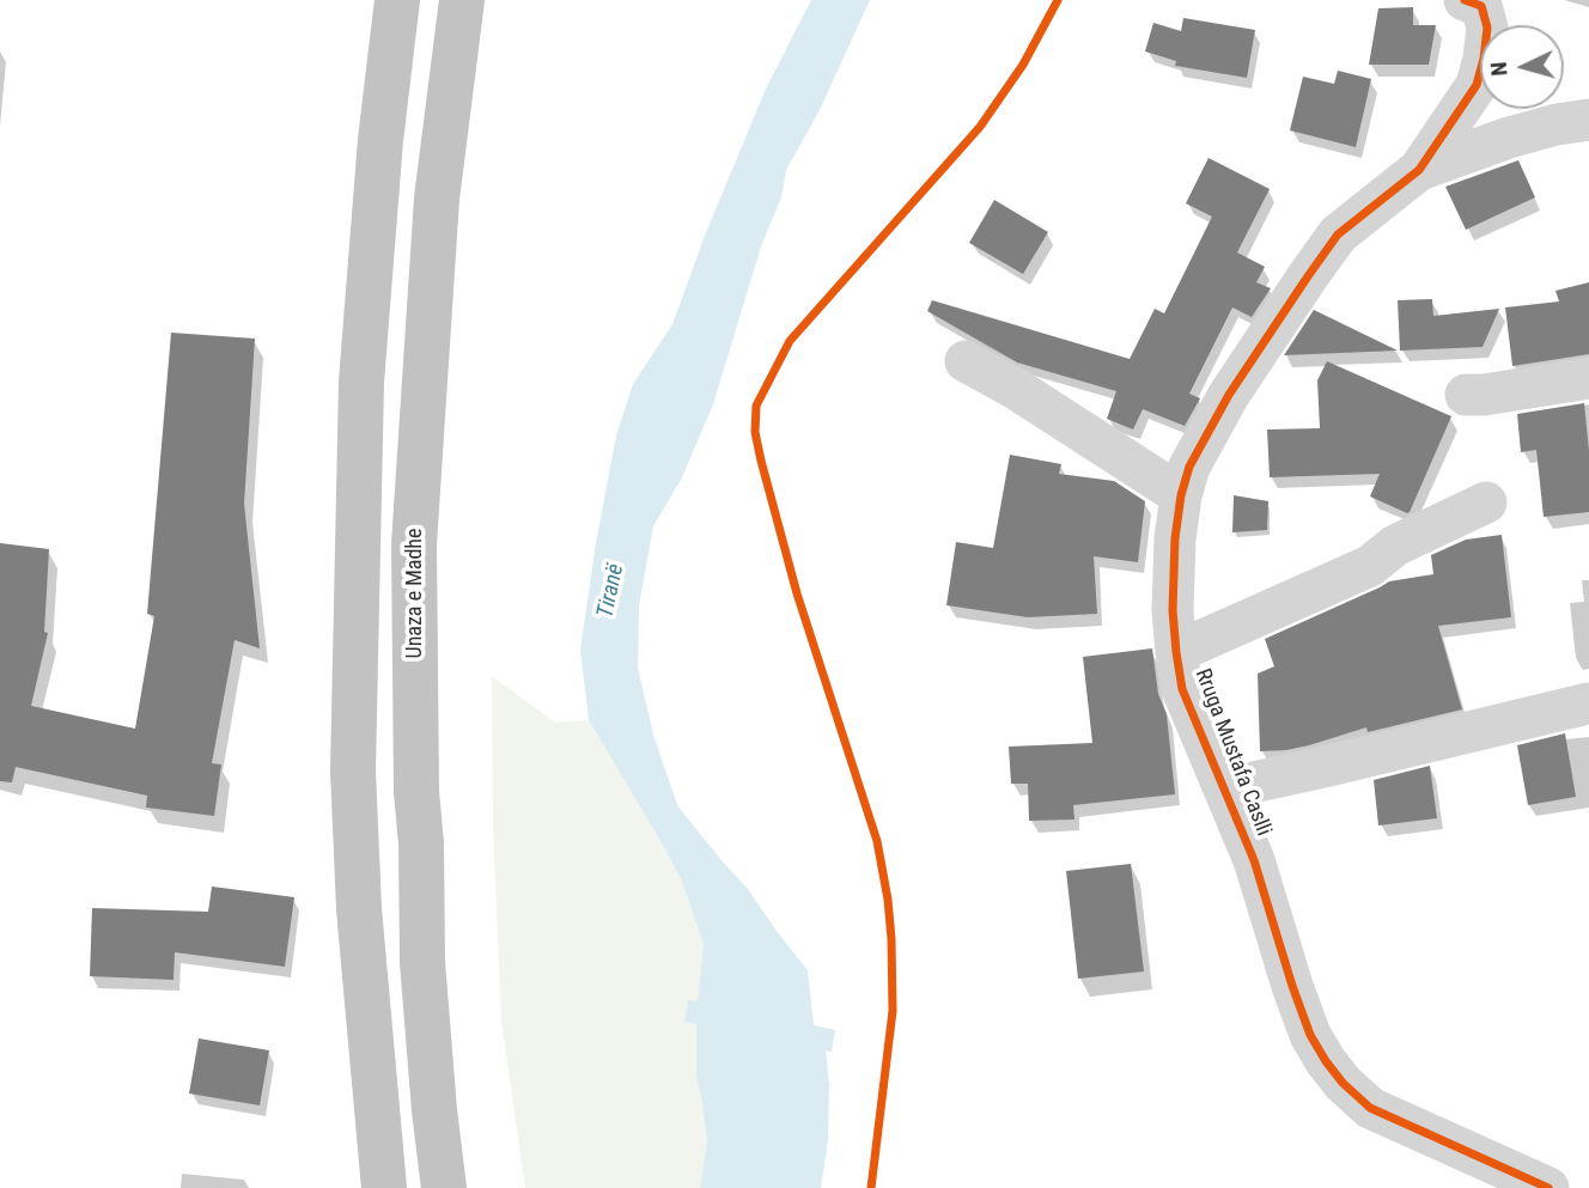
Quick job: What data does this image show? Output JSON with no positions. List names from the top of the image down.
{
  "streets": {
    "highway": ["Unaza e Madhe"],
    "street": ["Rruga Mustafa Caslli"]
  },
  "water": ["Tiranë"],
  "north": "left"
}
